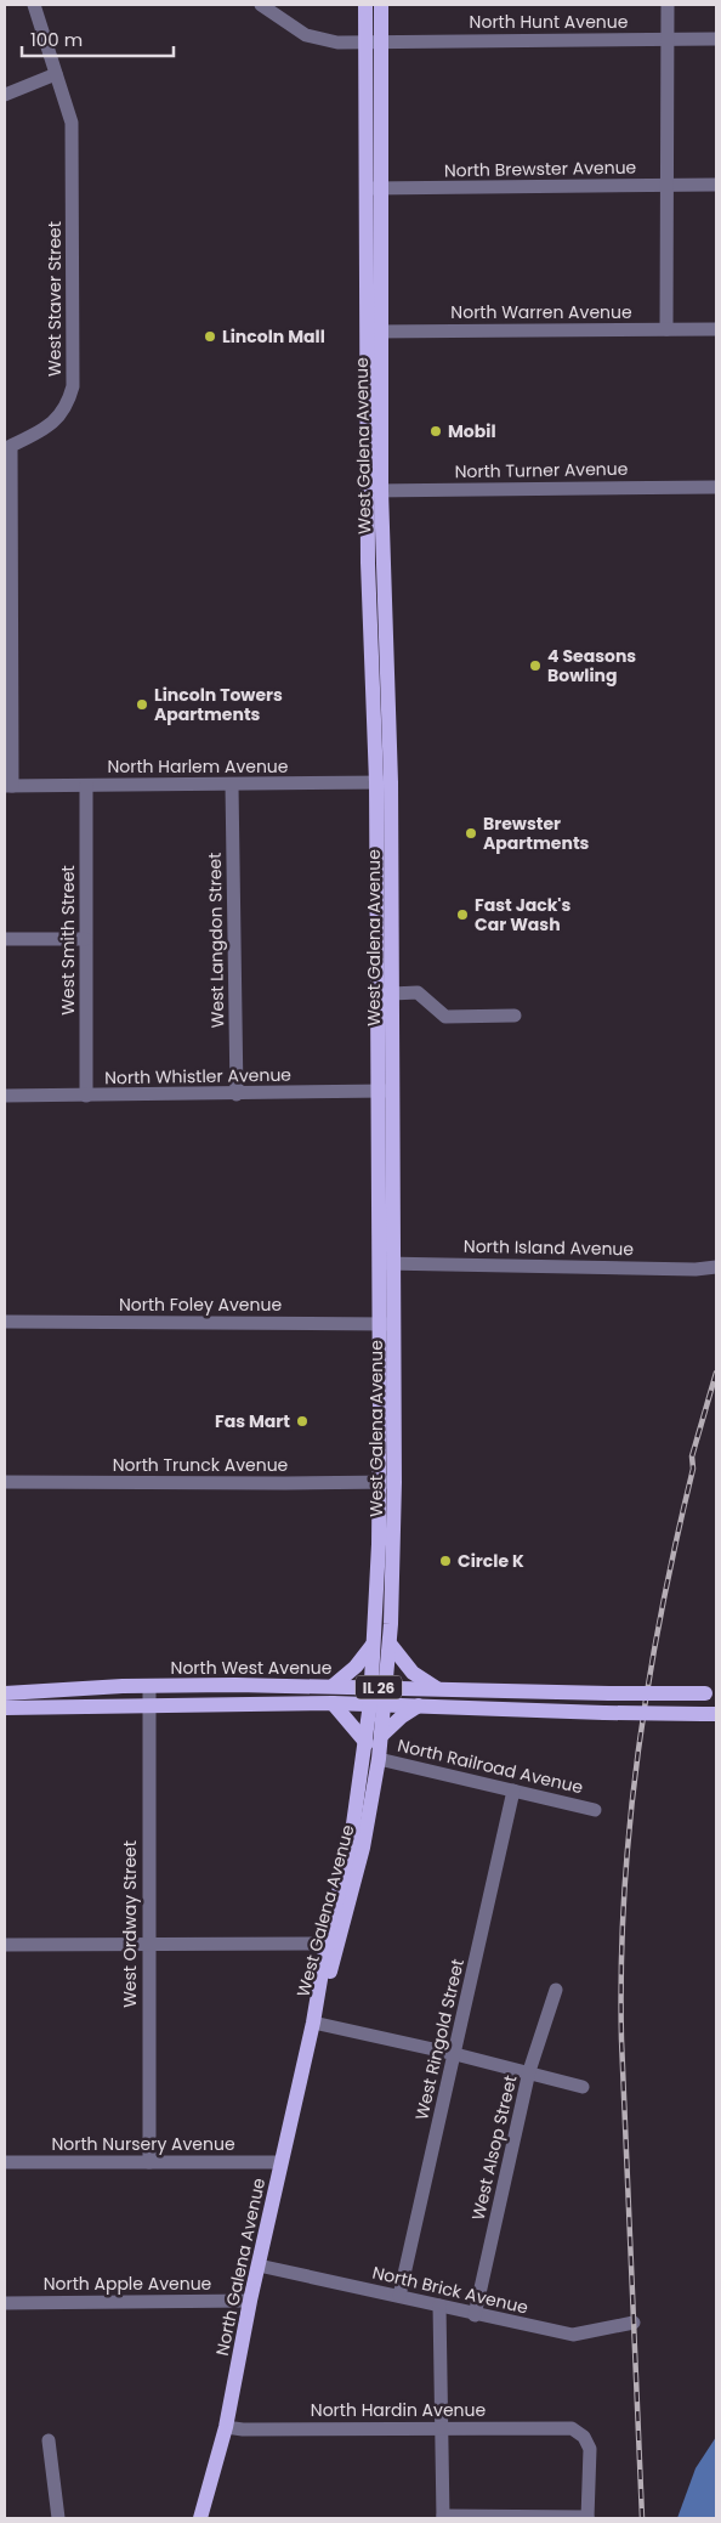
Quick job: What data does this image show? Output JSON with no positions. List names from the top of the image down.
{
  "streets": {
    "main road": [
      "West Galena Avenue",
      "North West Avenue",
      "IL 26",
      "North Galena Avenue"
    ],
    "street": [
      "North Hunt Avenue",
      "North Brewster Avenue",
      "West Staver Street",
      "North Warren Avenue",
      "North Turner Avenue",
      "North Harlem Avenue",
      "West Smith Street",
      "West Langdon Street",
      "North Whistler Avenue",
      "North Island Avenue",
      "North Foley Avenue",
      "North Trunck Avenue",
      "North Railroad Avenue",
      "West Ordway Street",
      "West Ringold Street",
      "North Nursery Avenue",
      "West Alsop Street",
      "North Apple Avenue",
      "North Brick Avenue",
      "North Hardin Avenue"
    ]
  },
  "crossings": [
    ["North Hunt Avenue", "West Galena Avenue"],
    ["North Brewster Avenue", "West Galena Avenue"],
    ["West Staver Street", "North Harlem Avenue"],
    ["North Warren Avenue", "West Galena Avenue"],
    ["West Galena Avenue", "North Turner Avenue"],
    ["West Galena Avenue", "North Harlem Avenue"],
    ["West Galena Avenue", "North Whistler Avenue"],
    ["West Galena Avenue", "North Island Avenue"],
    ["West Galena Avenue", "North Foley Avenue"],
    ["West Galena Avenue", "North Trunck Avenue"],
    ["West Galena Avenue", "North West Avenue"],
    ["West Galena Avenue", "North Railroad Avenue"],
    ["West Galena Avenue", "North Galena Avenue"],
    ["North Harlem Avenue", "West Smith Street"],
    ["North Harlem Avenue", "West Langdon Street"],
    ["West Smith Street", "North Whistler Avenue"],
    ["West Langdon Street", "North Whistler Avenue"],
    ["North West Avenue", "West Ordway Street"],
    ["North Railroad Avenue", "West Ringold Street"],
    ["West Ordway Street", "North Nursery Avenue"],
    ["West Ringold Street", "North Brick Avenue"],
    ["North Nursery Avenue", "North Galena Avenue"],
    ["West Alsop Street", "North Brick Avenue"],
    ["North Galena Avenue", "North Apple Avenue"],
    ["North Galena Avenue", "North Brick Avenue"],
    ["North Galena Avenue", "North Hardin Avenue"]
  ],
  "places": [
    "Lincoln Mall",
    "Mobil",
    "4 Seasons Bowling",
    "Lincoln Towers Apartments",
    "Brewster Apartments",
    "Fast Jack's Car Wash",
    "Fas Mart",
    "Circle K"
  ],
  "scale_bar": "100 m"
}
